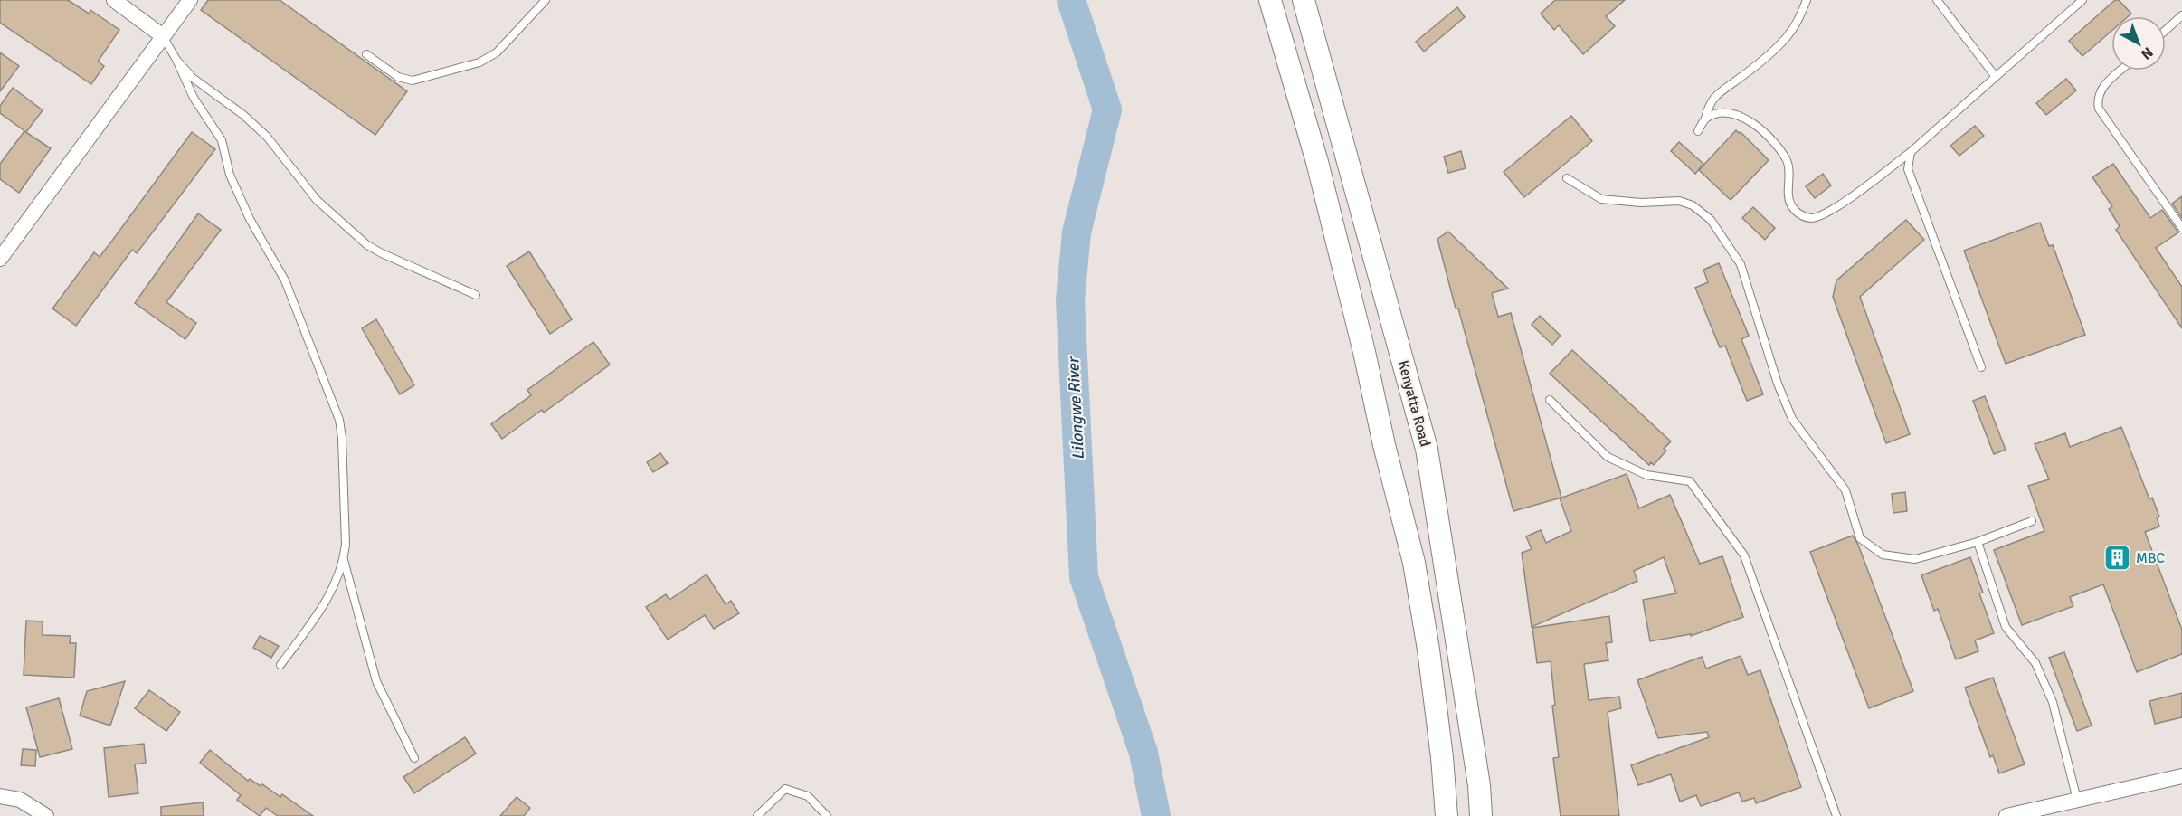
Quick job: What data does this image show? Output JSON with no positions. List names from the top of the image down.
{
  "streets": {
    "main road": ["Kenyatta Road"]
  },
  "water": ["Lilongwe River"],
  "places": {
    "building": ["MBC"]
  },
  "north": "bottom right"
}
